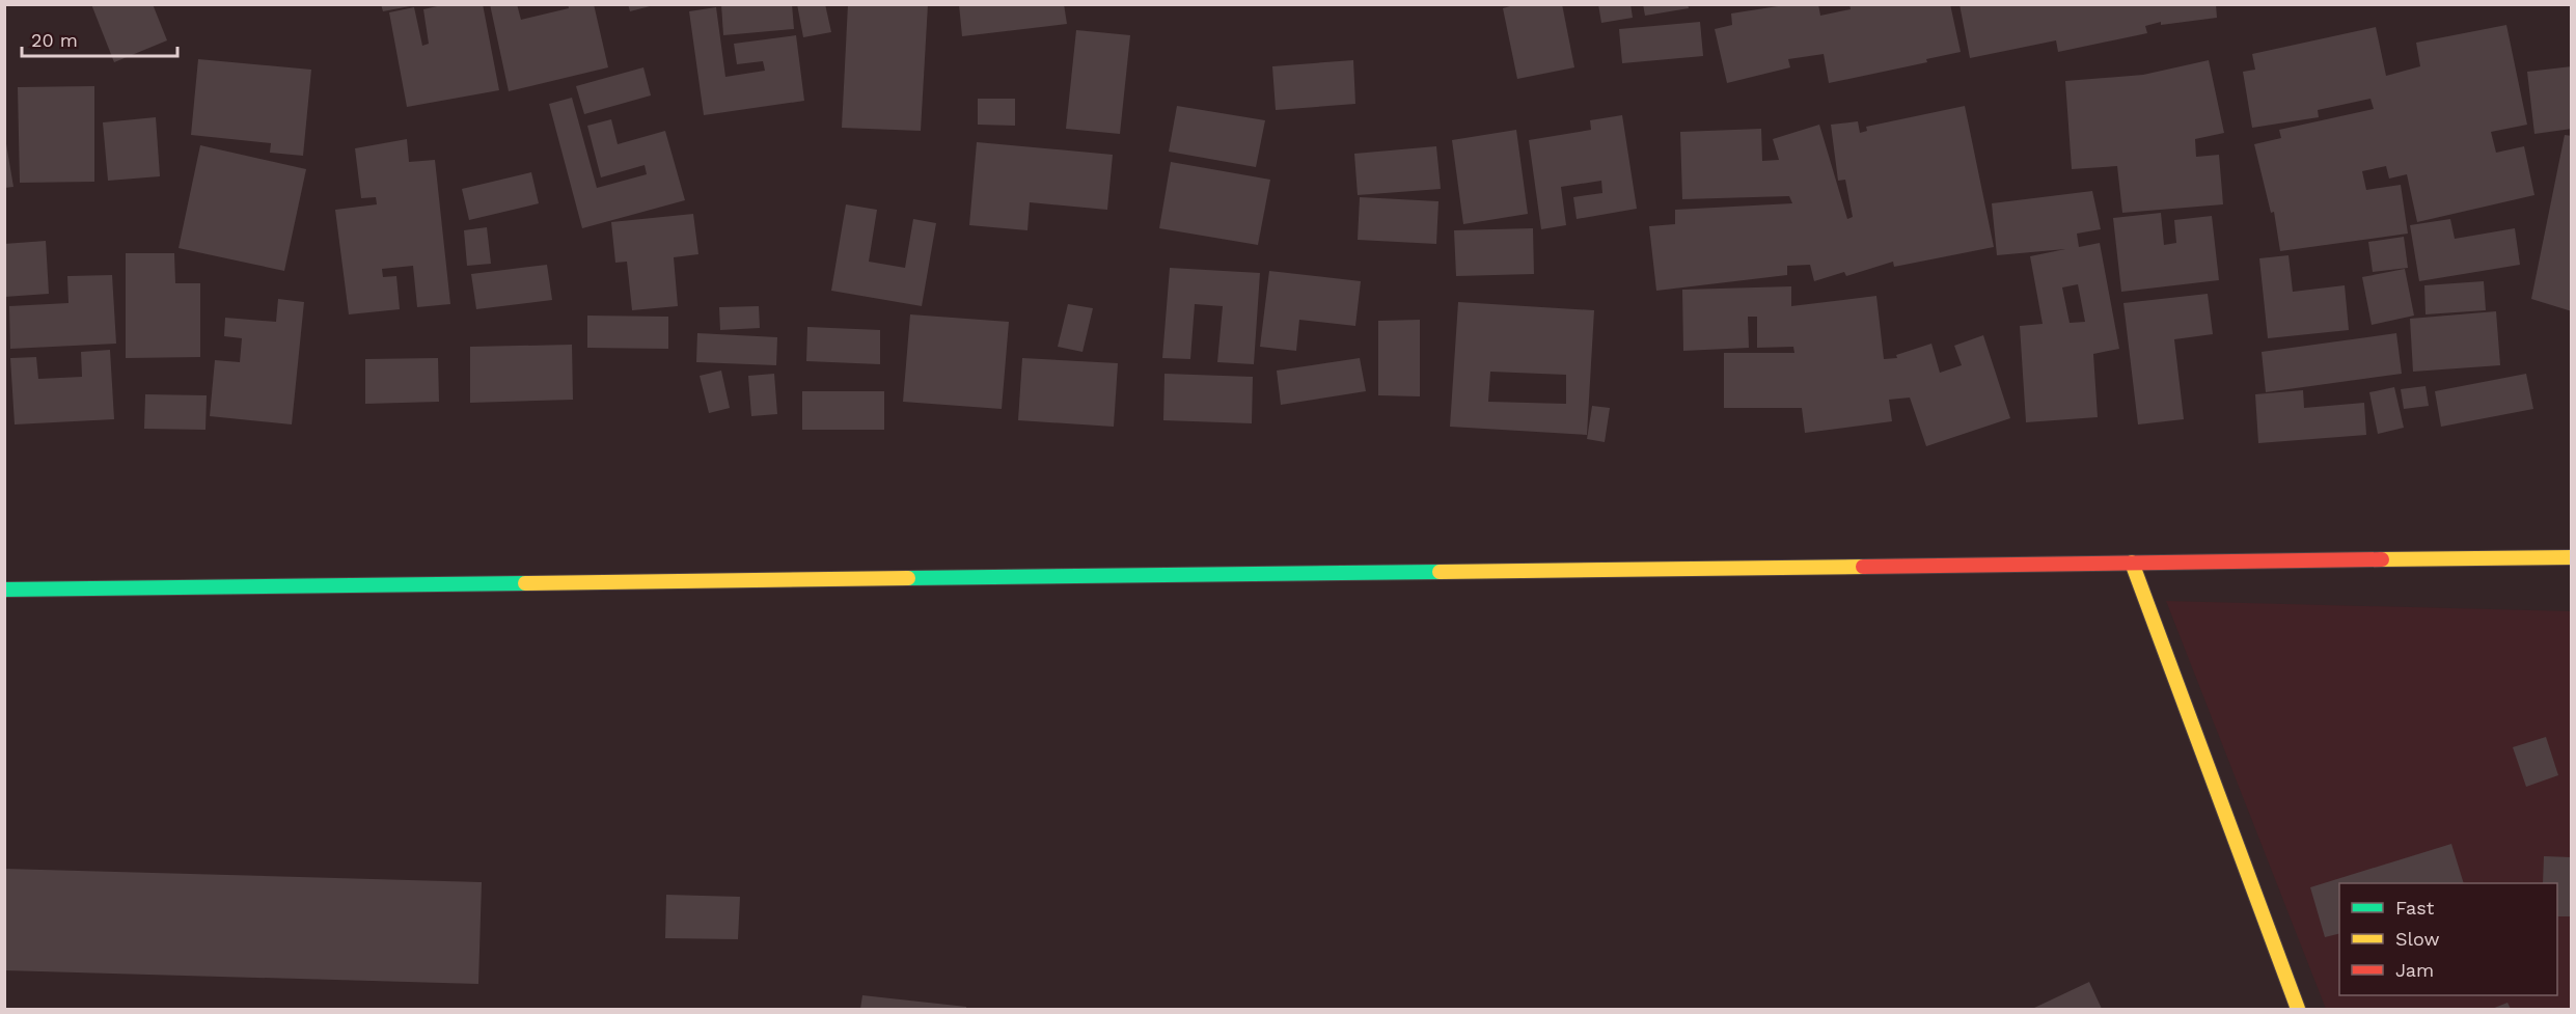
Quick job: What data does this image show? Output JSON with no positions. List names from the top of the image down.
{
  "legend": ["Fast", "Slow", "Jam"],
  "scale_bar": "20 m"
}
